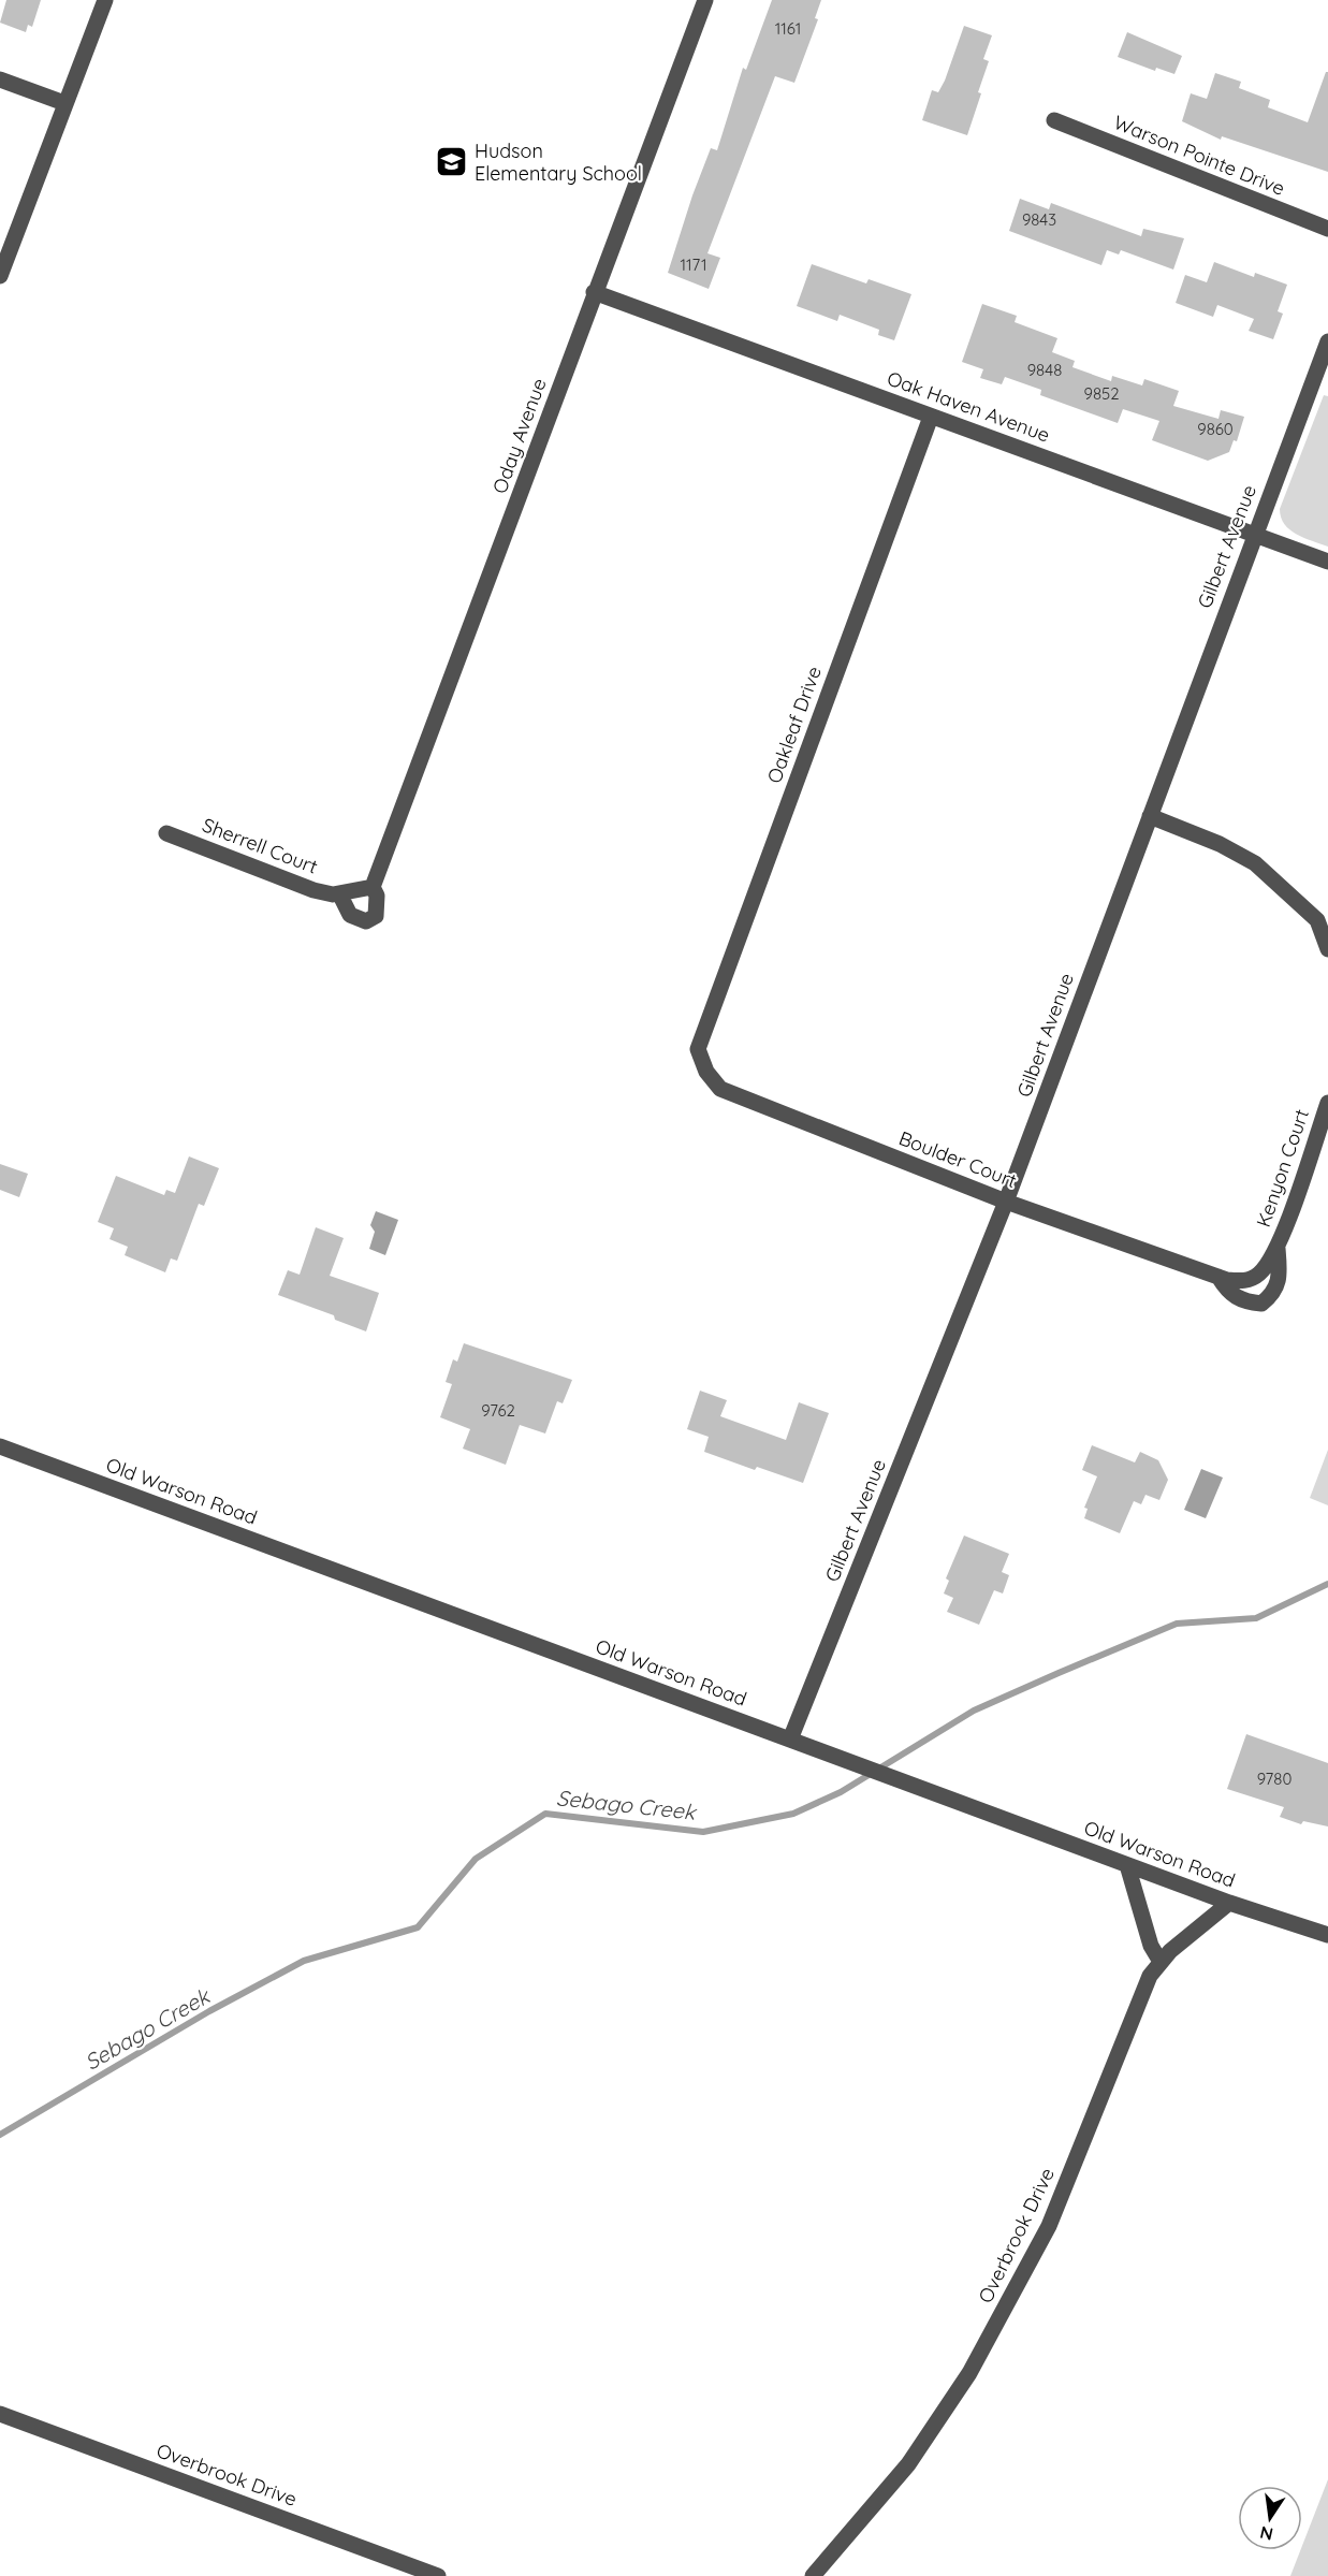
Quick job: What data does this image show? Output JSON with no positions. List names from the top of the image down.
{
  "streets": {
    "street": [
      "Warson Pointe Drive",
      "Oak Haven Avenue",
      "Oday Avenue",
      "Gilbert Avenue",
      "Oakleaf Drive",
      "Sherrell Court",
      "Boulder Court",
      "Kenyon Court",
      "Old Warson Road",
      "Overbrook Drive"
    ]
  },
  "crossings": [
    ["Oak Haven Avenue", "Oday Avenue"],
    ["Oak Haven Avenue", "Gilbert Avenue"],
    ["Oak Haven Avenue", "Oakleaf Drive"],
    ["Oday Avenue", "Sherrell Court"],
    ["Gilbert Avenue", "Boulder Court"],
    ["Gilbert Avenue", "Old Warson Road"],
    ["Oakleaf Drive", "Boulder Court"],
    ["Boulder Court", "Kenyon Court"],
    ["Old Warson Road", "Overbrook Drive"]
  ],
  "water": ["Sebago Creek"],
  "places": {
    "school or university": ["Hudson Elementary School"]
  },
  "house_numbers": [
    "1161",
    "9843",
    "1171",
    "9848",
    "9852",
    "9860",
    "9762",
    "9780"
  ],
  "north": "bottom"
}
